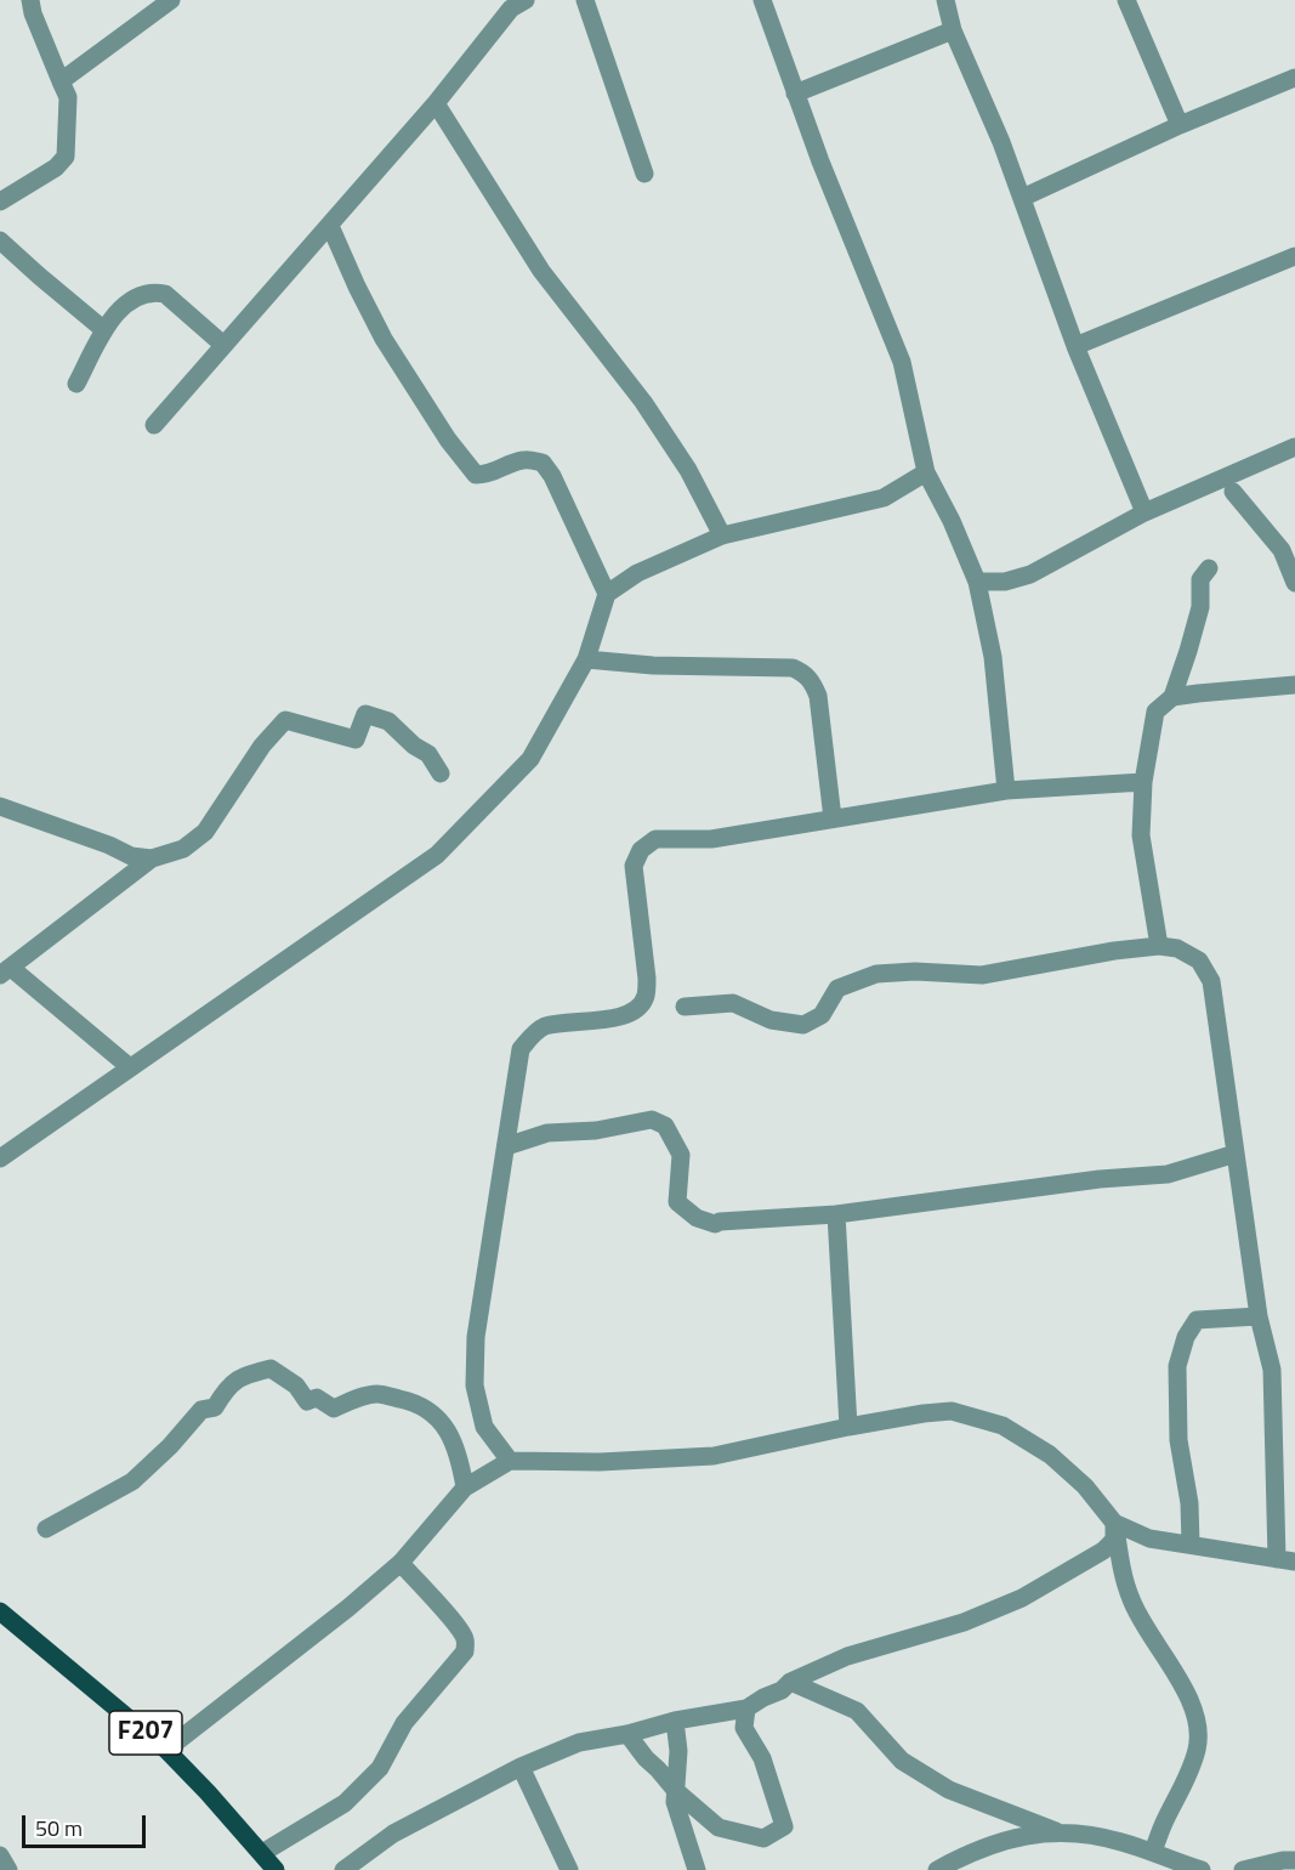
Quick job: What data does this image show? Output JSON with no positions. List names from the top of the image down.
{
  "streets": {
    "main road": ["F207"]
  },
  "scale_bar": "50 m"
}
